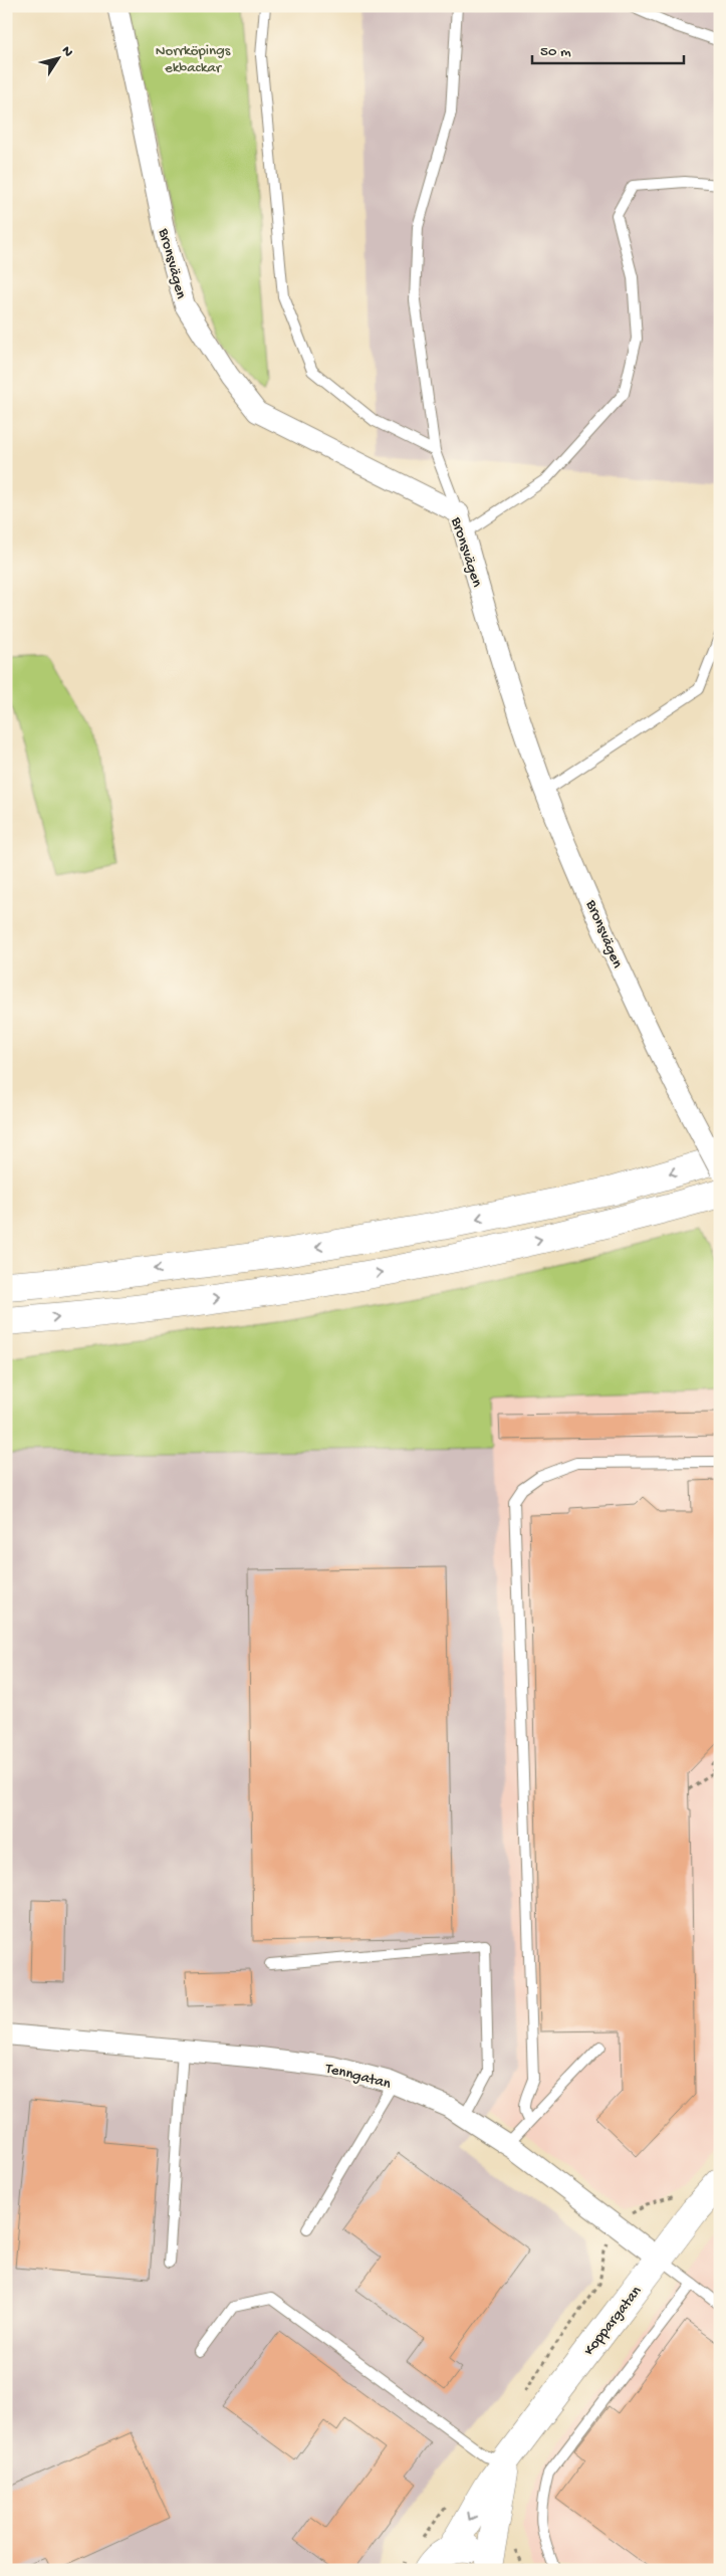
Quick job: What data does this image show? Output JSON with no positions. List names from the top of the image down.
{
  "streets": {
    "main road": ["Koppargatan"],
    "street": ["Bronsvägen", "Tenngatan"]
  },
  "crossings": [
    ["Tenngatan", "Koppargatan"]
  ],
  "parks": ["Norrköpings ekbackar"],
  "scale_bar": "50 m",
  "north": "top right"
}
